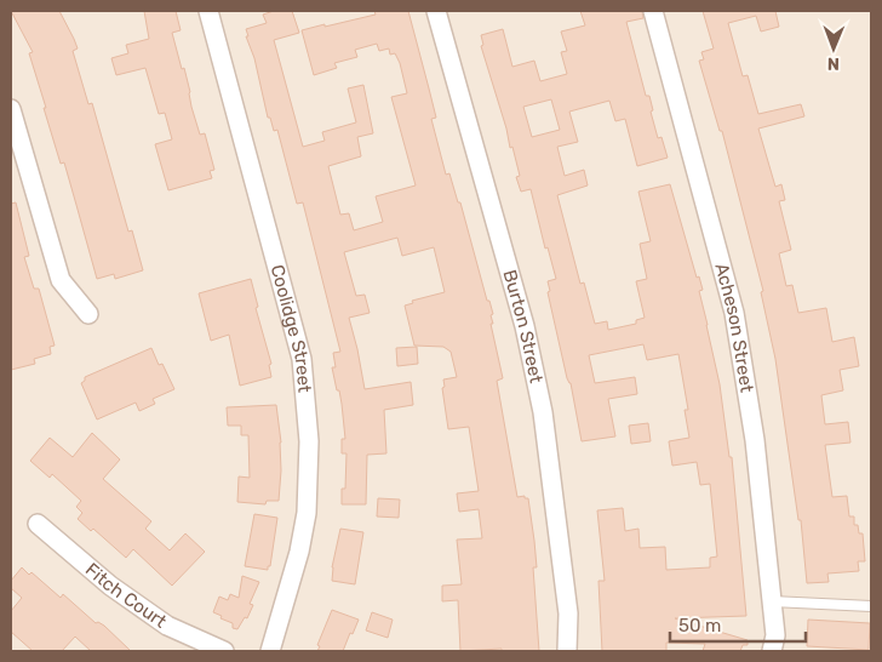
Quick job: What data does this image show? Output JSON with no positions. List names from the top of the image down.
{
  "streets": {
    "street": [
      "Burton Street",
      "Acheson Street",
      "Coolidge Street",
      "Fitch Court"
    ]
  },
  "scale_bar": "50 m",
  "north": "bottom"
}
